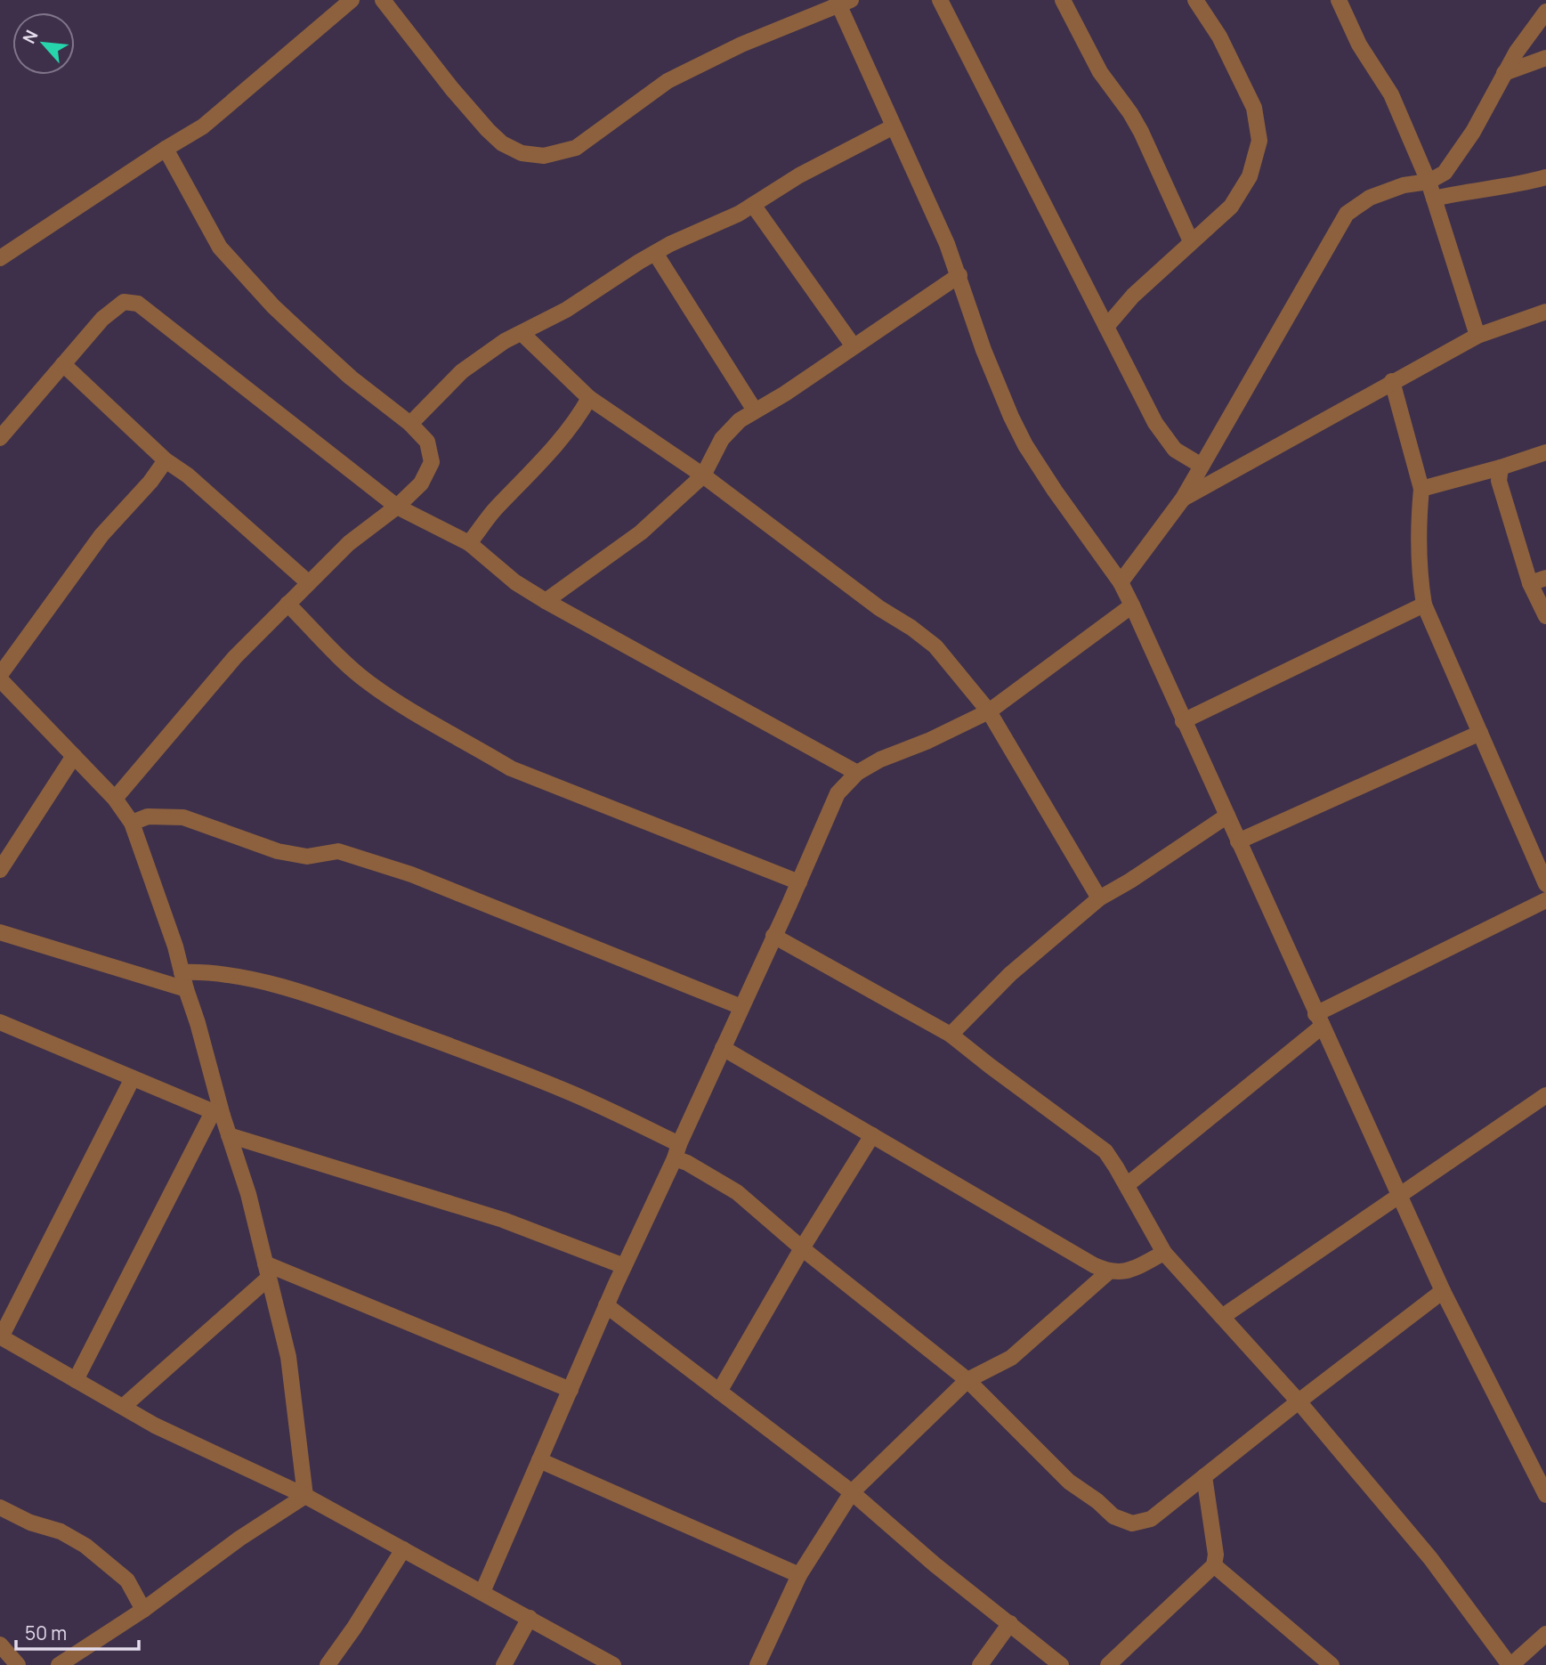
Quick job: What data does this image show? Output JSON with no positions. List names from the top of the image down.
{
  "scale_bar": "50 m",
  "north": "top left"
}
